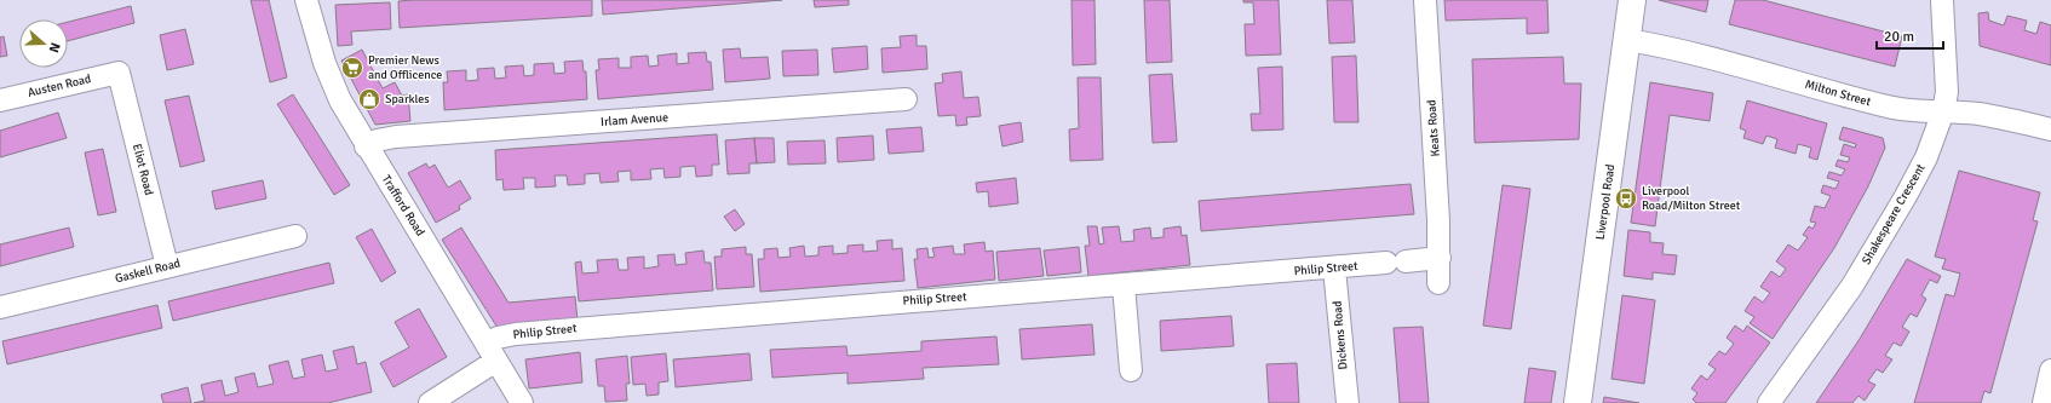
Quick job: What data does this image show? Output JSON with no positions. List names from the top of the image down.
{
  "streets": {
    "main road": ["Liverpool Road"],
    "street": [
      "Austen Road",
      "Milton Street",
      "Irlam Avenue",
      "Keats Road",
      "Eliot Road",
      "Trafford Road",
      "Shakespeare Crescent",
      "Philip Street",
      "Gaskell Road",
      "Dickens Road"
    ]
  },
  "crossings": [
    ["Austen Road", "Eliot Road"],
    ["Milton Street", "Liverpool Road"],
    ["Milton Street", "Shakespeare Crescent"],
    ["Irlam Avenue", "Trafford Road"],
    ["Keats Road", "Philip Street"],
    ["Eliot Road", "Gaskell Road"],
    ["Trafford Road", "Philip Street"],
    ["Philip Street", "Dickens Road"]
  ],
  "places": {
    "supermarket": ["Premier News and Offlicence"],
    "shop": ["Sparkles"],
    "bus stop": ["Liverpool Road/Milton Street"]
  },
  "scale_bar": "20 m",
  "north": "right"
}
